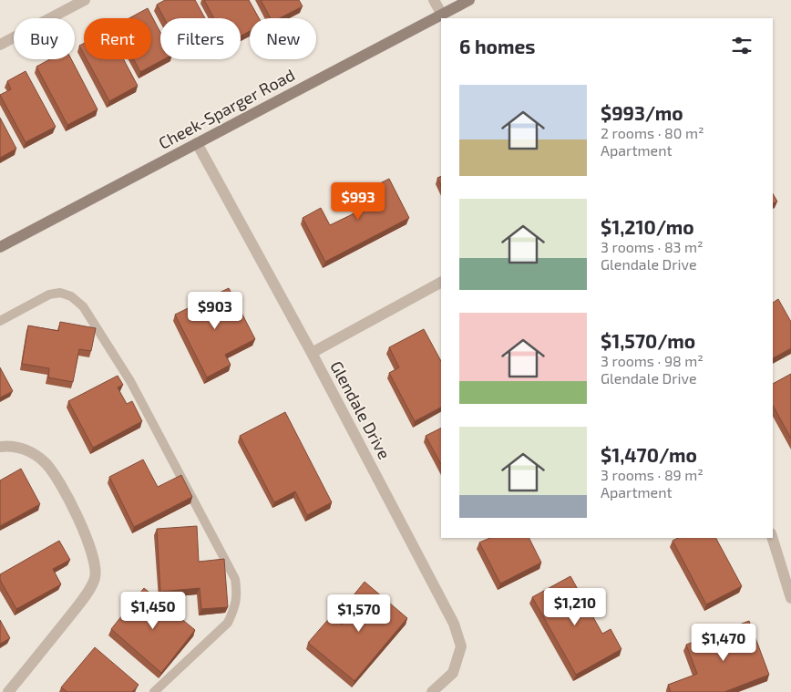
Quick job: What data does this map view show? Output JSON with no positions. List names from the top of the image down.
{
  "streets": {
    "main road": ["Cheek-Sparger Road"],
    "street": ["Glendale Drive"]
  },
  "crossings": [
    ["Cheek-Sparger Road", "Glendale Drive"]
  ],
  "page": {
    "chip": [
      "Buy",
      "Rent",
      "Filters",
      "New"
    ],
    "heading": "6 homes",
    "list": [
      {
        "name": "$993/mo",
        "note": "2 rooms · 80 m² · Apartment"
      },
      {
        "name": "$1,210/mo",
        "note": "3 rooms · 83 m² · Glendale Drive"
      },
      {
        "name": "$1,570/mo",
        "note": "3 rooms · 98 m² · Glendale Drive"
      },
      {
        "name": "$1,470/mo",
        "note": "3 rooms · 89 m² · Apartment"
      }
    ],
    "price": [
      "$993",
      "$903",
      "$1,210",
      "$1,450",
      "$1,570",
      "$1,470"
    ]
  }
}
